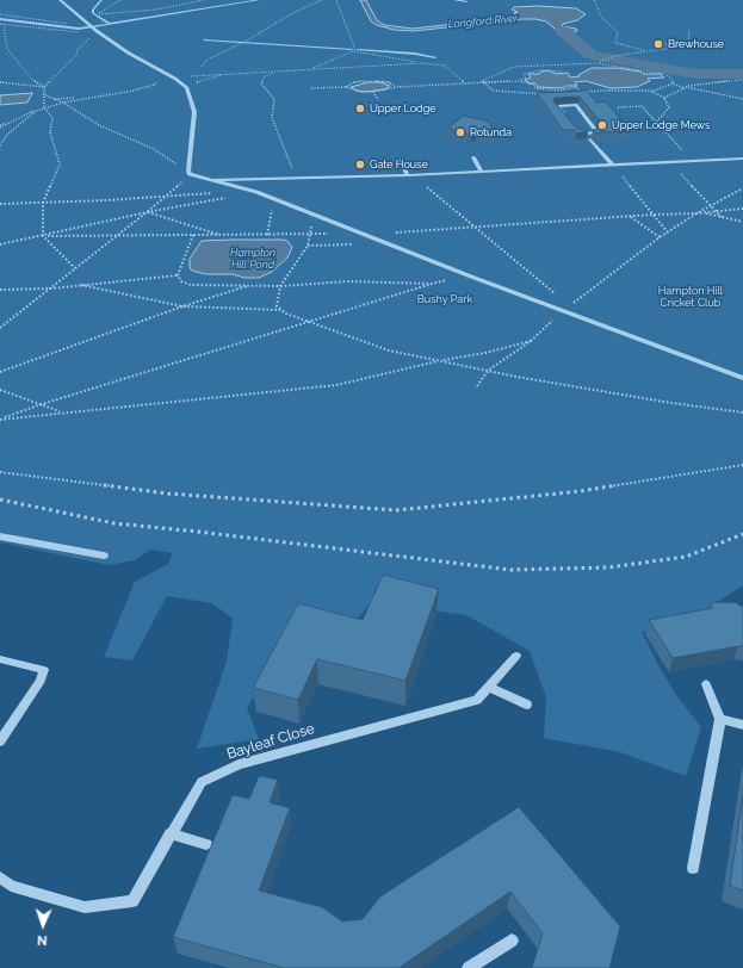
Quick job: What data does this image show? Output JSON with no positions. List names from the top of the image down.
{
  "streets": {
    "street": ["Bayleaf Close"]
  },
  "water": ["Longford River", "Hampton Hill Pond"],
  "parks": ["Hampton Hill Cricket Club", "Bushy Park"],
  "places": [
    "Brewhouse",
    "Upper Lodge",
    "Upper Lodge Mews",
    "Rotunda",
    "Gate House"
  ],
  "north": "bottom"
}
